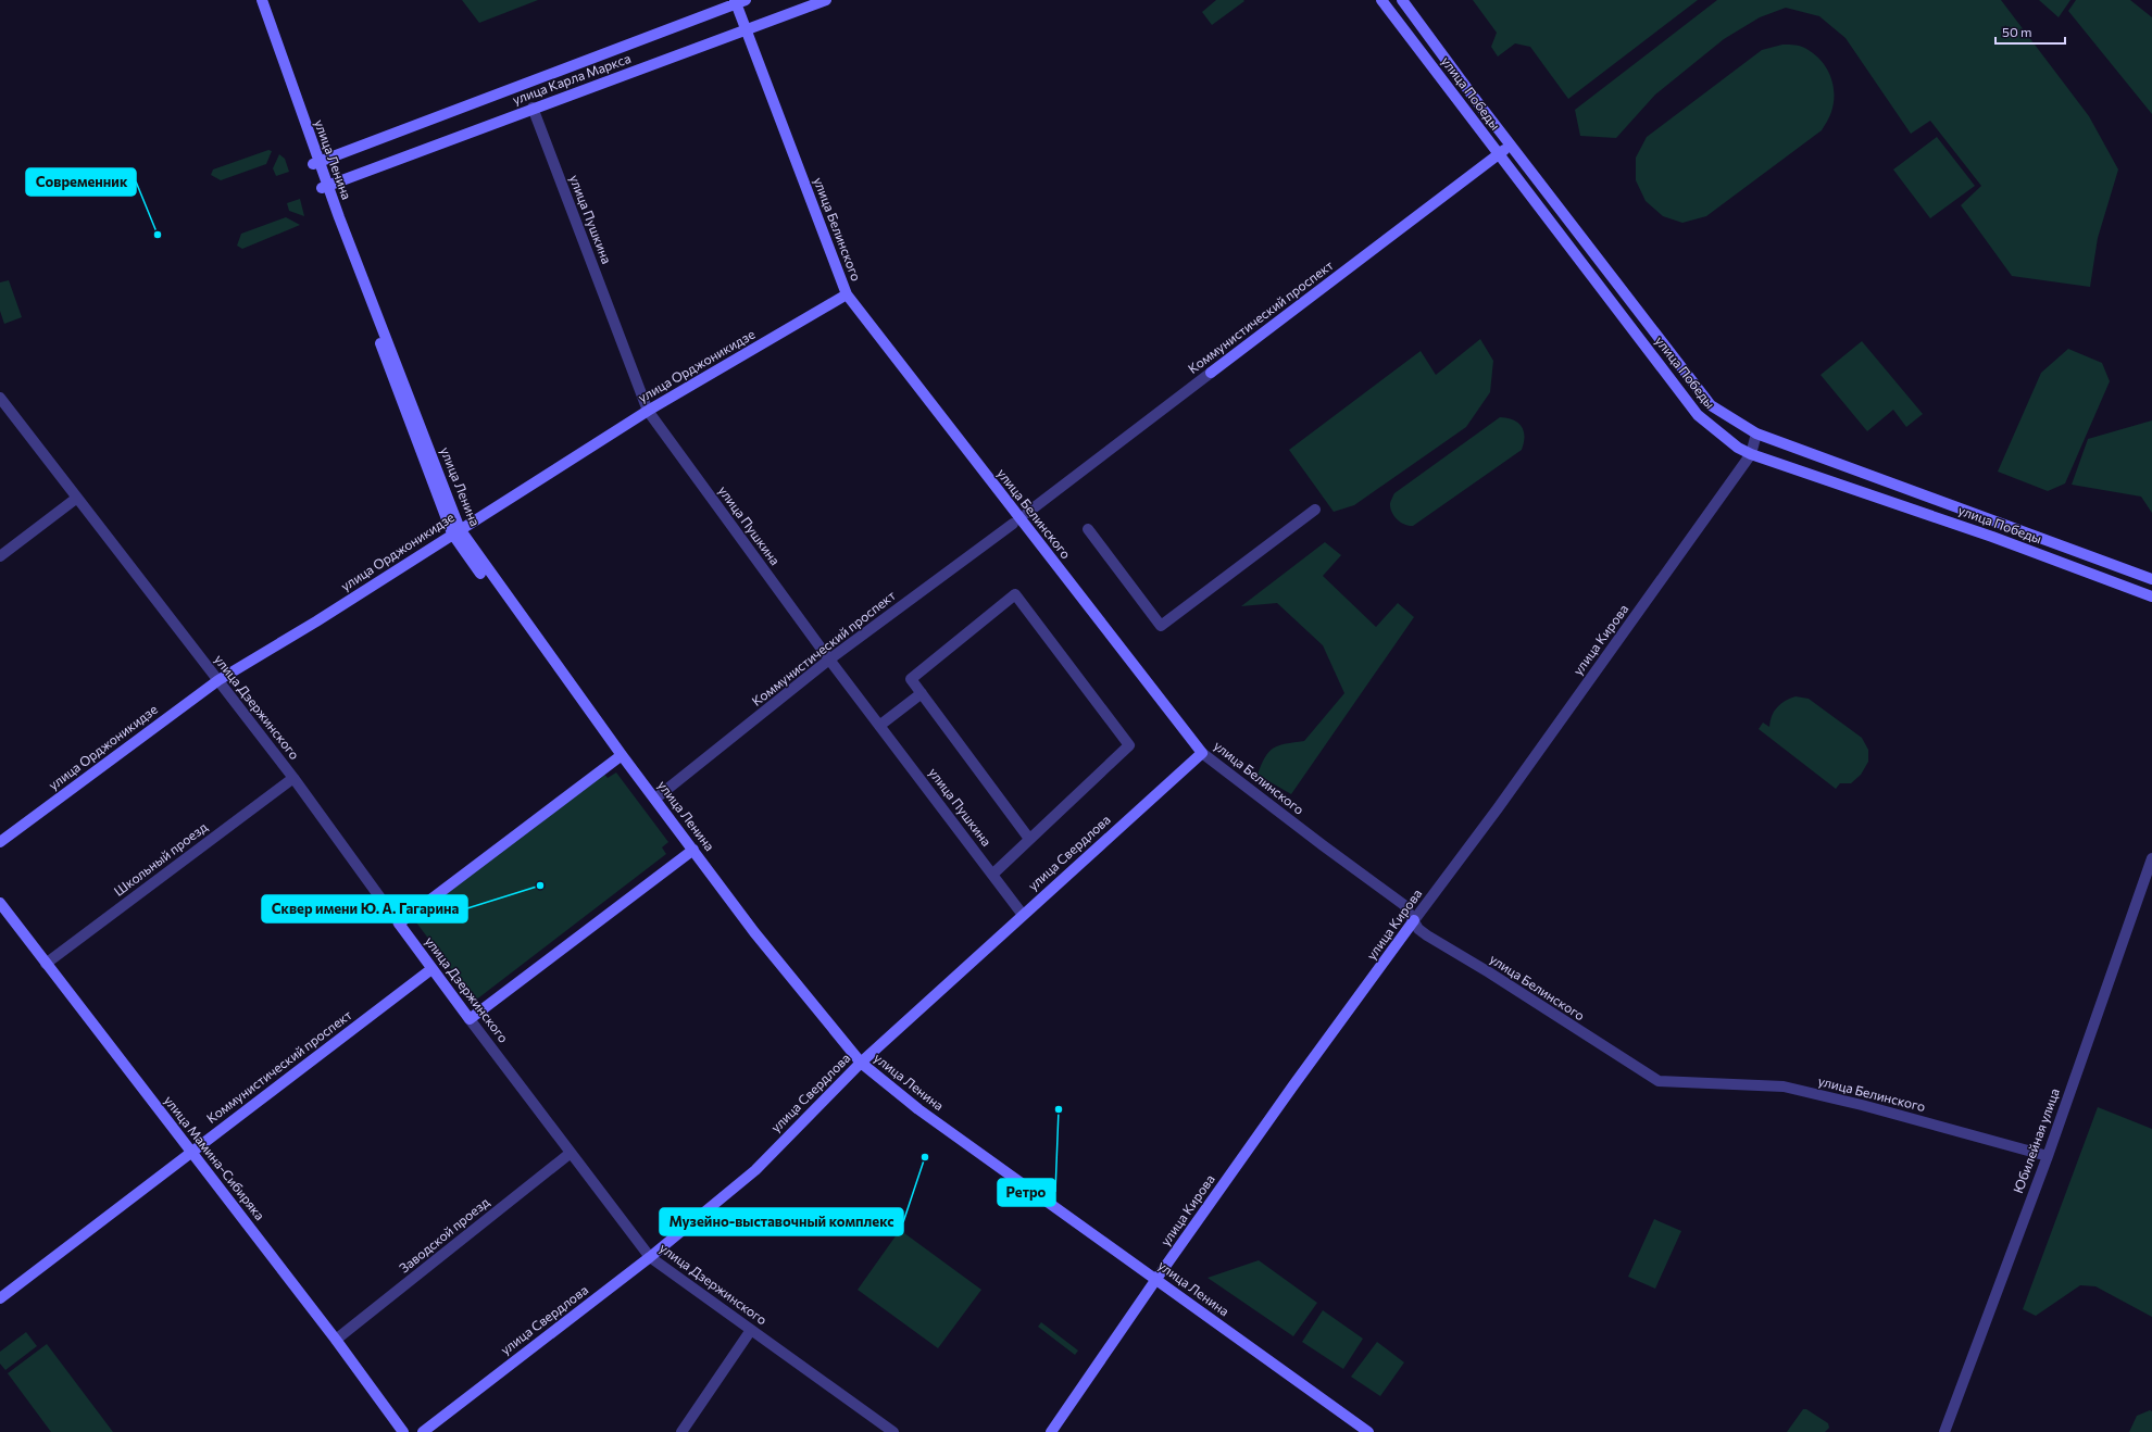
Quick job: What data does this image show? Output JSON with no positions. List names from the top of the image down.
{
  "streets": {
    "street": [
      "улица Карла Маркса",
      "улица Победы",
      "улица Ленина",
      "улица Пушкина",
      "улица Белинского",
      "Коммунистический проспект",
      "улица Орджоникидзе",
      "улица Кирова",
      "улица Дзержинского",
      "улица Свердлова",
      "Школьный проезд",
      "Юбилейная улица",
      "улица Мамина-Сибиряка",
      "Заводской проезд"
    ]
  },
  "crossings": [
    ["улица Карла Маркса", "улица Ленина"],
    ["улица Карла Маркса", "улица Пушкина"],
    ["улица Карла Маркса", "улица Белинского"],
    ["улица Победы", "Коммунистический проспект"],
    ["улица Победы", "улица Кирова"],
    ["улица Ленина", "Коммунистический проспект"],
    ["улица Ленина", "улица Орджоникидзе"],
    ["улица Ленина", "улица Кирова"],
    ["улица Ленина", "улица Свердлова"],
    ["улица Пушкина", "Коммунистический проспект"],
    ["улица Пушкина", "улица Орджоникидзе"],
    ["улица Пушкина", "улица Свердлова"],
    ["улица Белинского", "улица Орджоникидзе"],
    ["улица Белинского", "улица Кирова"],
    ["улица Белинского", "улица Свердлова"],
    ["улица Белинского", "Юбилейная улица"],
    ["Коммунистический проспект", "улица Дзержинского"],
    ["Коммунистический проспект", "улица Мамина-Сибиряка"],
    ["улица Орджоникидзе", "улица Дзержинского"],
    ["улица Дзержинского", "улица Свердлова"],
    ["улица Дзержинского", "Школьный проезд"],
    ["улица Дзержинского", "Заводской проезд"],
    ["Школьный проезд", "улица Мамина-Сибиряка"],
    ["улица Мамина-Сибиряка", "Заводской проезд"]
  ],
  "places": [
    "Современник",
    "Сквер имени Ю. А. Гагарина",
    "Ретро",
    "Музейно-выставочный комплекс"
  ],
  "scale_bar": "50 m"
}
